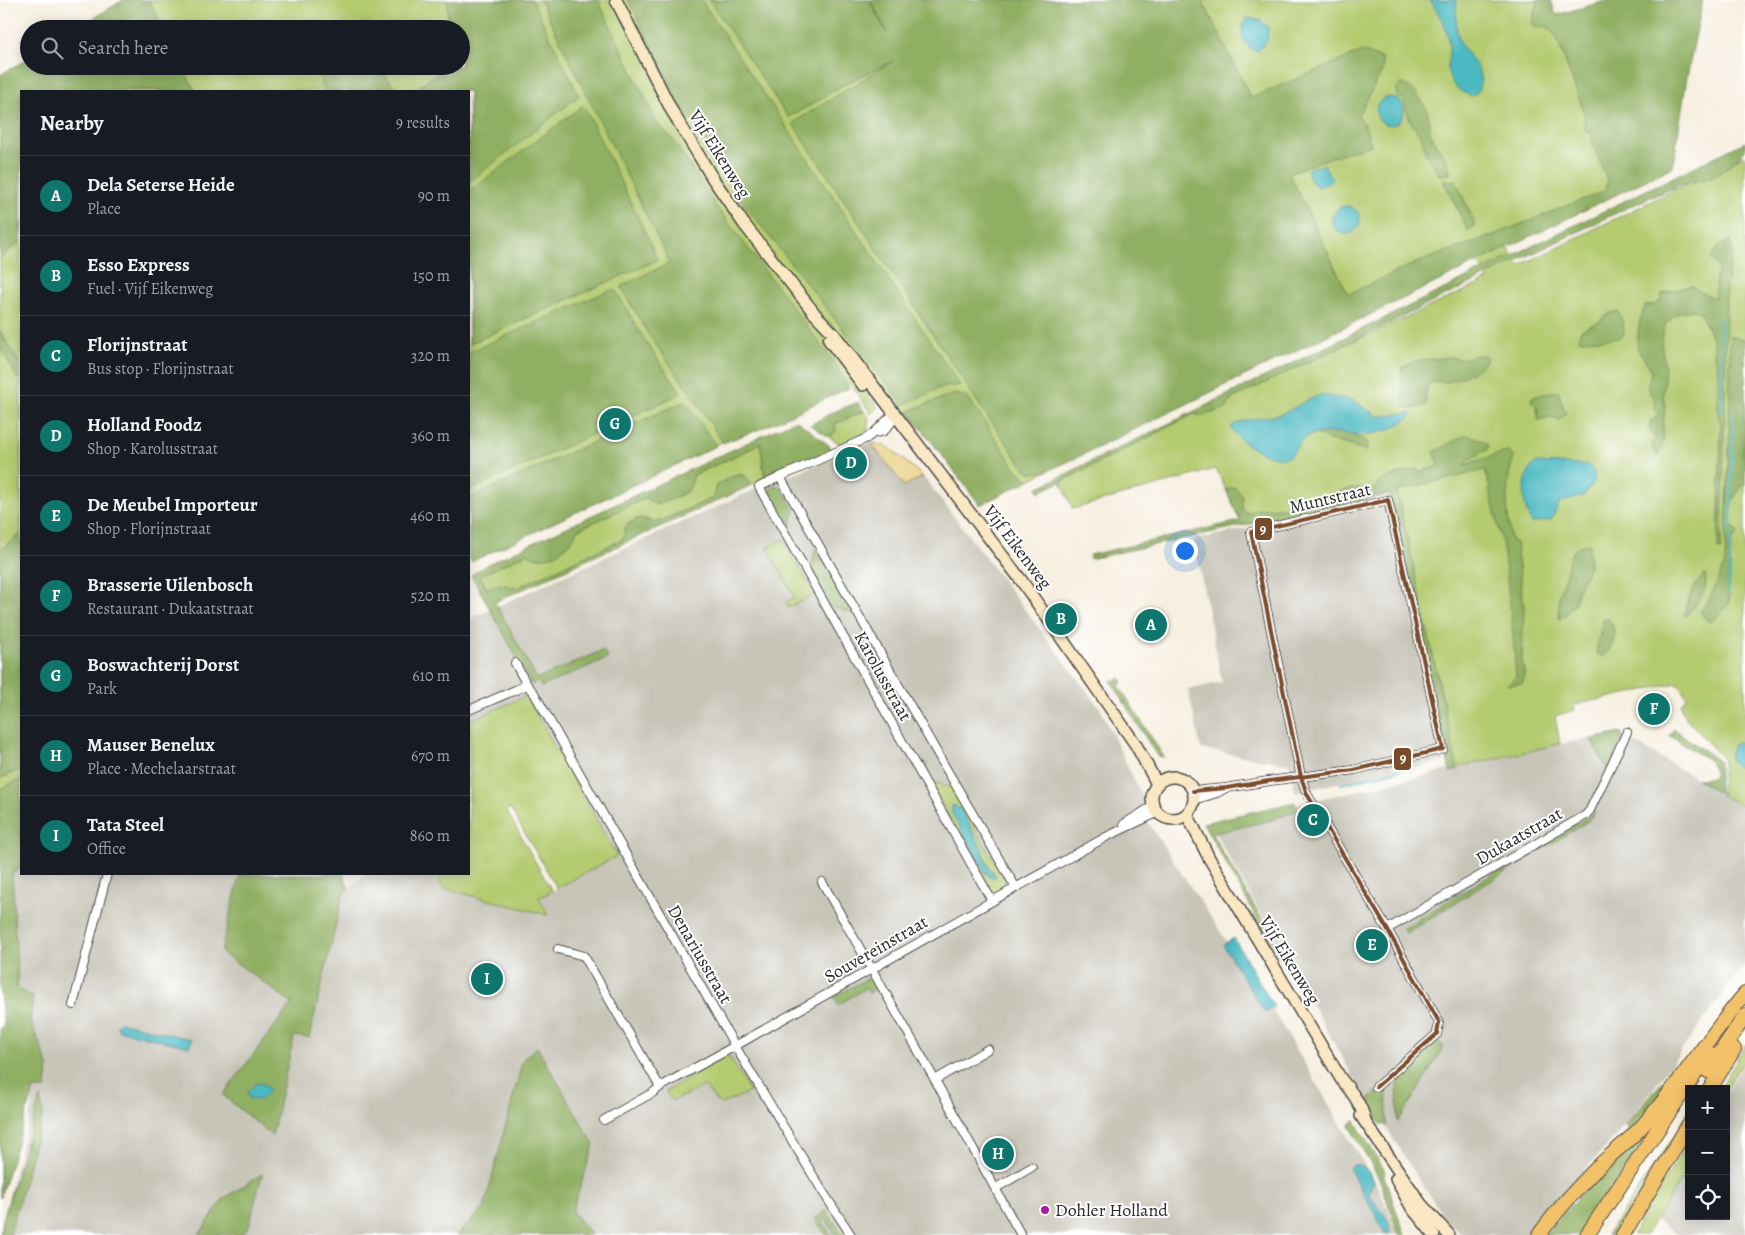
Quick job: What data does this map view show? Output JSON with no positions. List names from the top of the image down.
{
  "streets": {
    "main road": ["Vijf Eikenweg"],
    "street": [
      "Muntstraat",
      "Karolusstraat",
      "Dukaatstraat",
      "Souvereinstraat",
      "Denariusstraat"
    ]
  },
  "crossings": [
    ["Vijf Eikenweg", "Karolusstraat"],
    ["Vijf Eikenweg", "Souvereinstraat"],
    ["Karolusstraat", "Souvereinstraat"],
    ["Souvereinstraat", "Denariusstraat"]
  ],
  "places": ["Dohler Holland"],
  "lines": ["transit line 9"],
  "page": {
    "search": "Search here",
    "heading": ["Nearby", "9 results"],
    "list": [
      {
        "mark": "A",
        "name": "Dela Seterse Heide",
        "note": "Place",
        "value": "90 m"
      },
      {
        "mark": "B",
        "name": "Esso Express",
        "note": "Fuel · Vijf Eikenweg",
        "value": "150 m"
      },
      {
        "mark": "C",
        "name": "Florijnstraat",
        "note": "Bus stop · Florijnstraat",
        "value": "320 m"
      },
      {
        "mark": "D",
        "name": "Holland Foodz",
        "note": "Shop · Karolusstraat",
        "value": "360 m"
      },
      {
        "mark": "E",
        "name": "De Meubel Importeur",
        "note": "Shop · Florijnstraat",
        "value": "460 m"
      },
      {
        "mark": "F",
        "name": "Brasserie Uilenbosch",
        "note": "Restaurant · Dukaatstraat",
        "value": "520 m"
      },
      {
        "mark": "G",
        "name": "Boswachterij Dorst",
        "note": "Park",
        "value": "610 m"
      },
      {
        "mark": "H",
        "name": "Mauser Benelux",
        "note": "Place · Mechelaarstraat",
        "value": "670 m"
      },
      {
        "mark": "I",
        "name": "Tata Steel",
        "note": "Office",
        "value": "860 m"
      }
    ],
    "pins": [
      "G",
      "D",
      "B",
      "A",
      "F",
      "C",
      "E",
      "I",
      "H"
    ],
    "map_buttons": ["+", "−"]
  }
}
